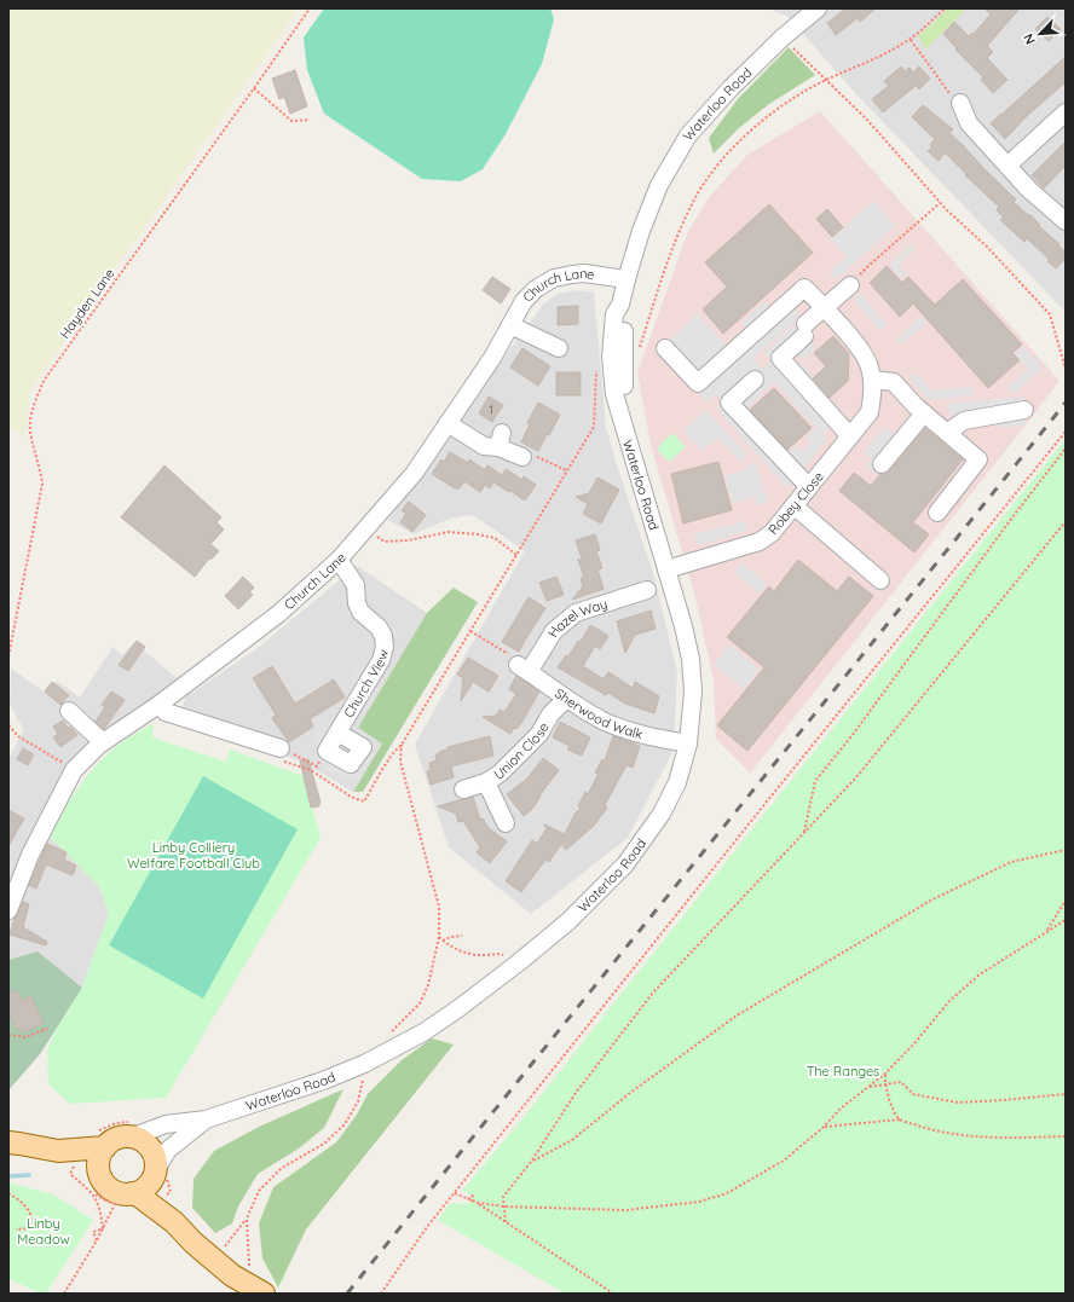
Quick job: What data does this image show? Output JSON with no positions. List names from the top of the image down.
{
  "streets": {
    "street": [
      "Waterloo Road",
      "Church Lane",
      "Robey Close",
      "Hazel Way",
      "Church View",
      "Sherwood Walk",
      "Union Close"
    ],
    "path": ["Hayden Lane"]
  },
  "crossings": [
    ["Waterloo Road", "Church Lane"],
    ["Waterloo Road", "Robey Close"],
    ["Waterloo Road", "Sherwood Walk"],
    ["Church Lane", "Church View"],
    ["Hazel Way", "Sherwood Walk"],
    ["Sherwood Walk", "Union Close"]
  ],
  "parks": ["Linby Colliery Welfare Football Club", "The Ranges", "Linby Meadow"],
  "house_numbers": ["1"],
  "north": "bottom left"
}
